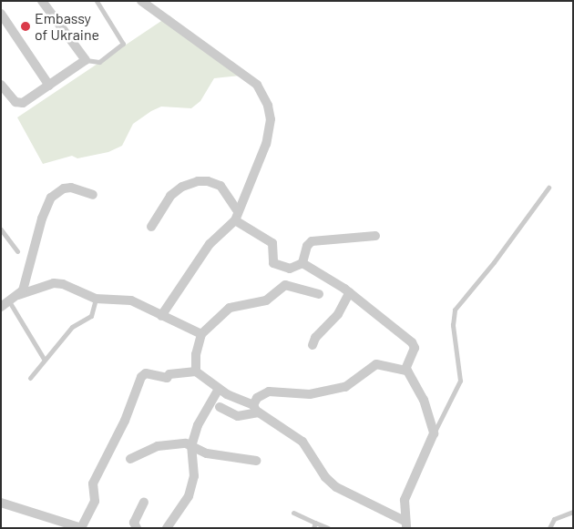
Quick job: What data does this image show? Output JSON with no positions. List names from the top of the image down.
{
  "places": ["Embassy of Ukraine"]
}
